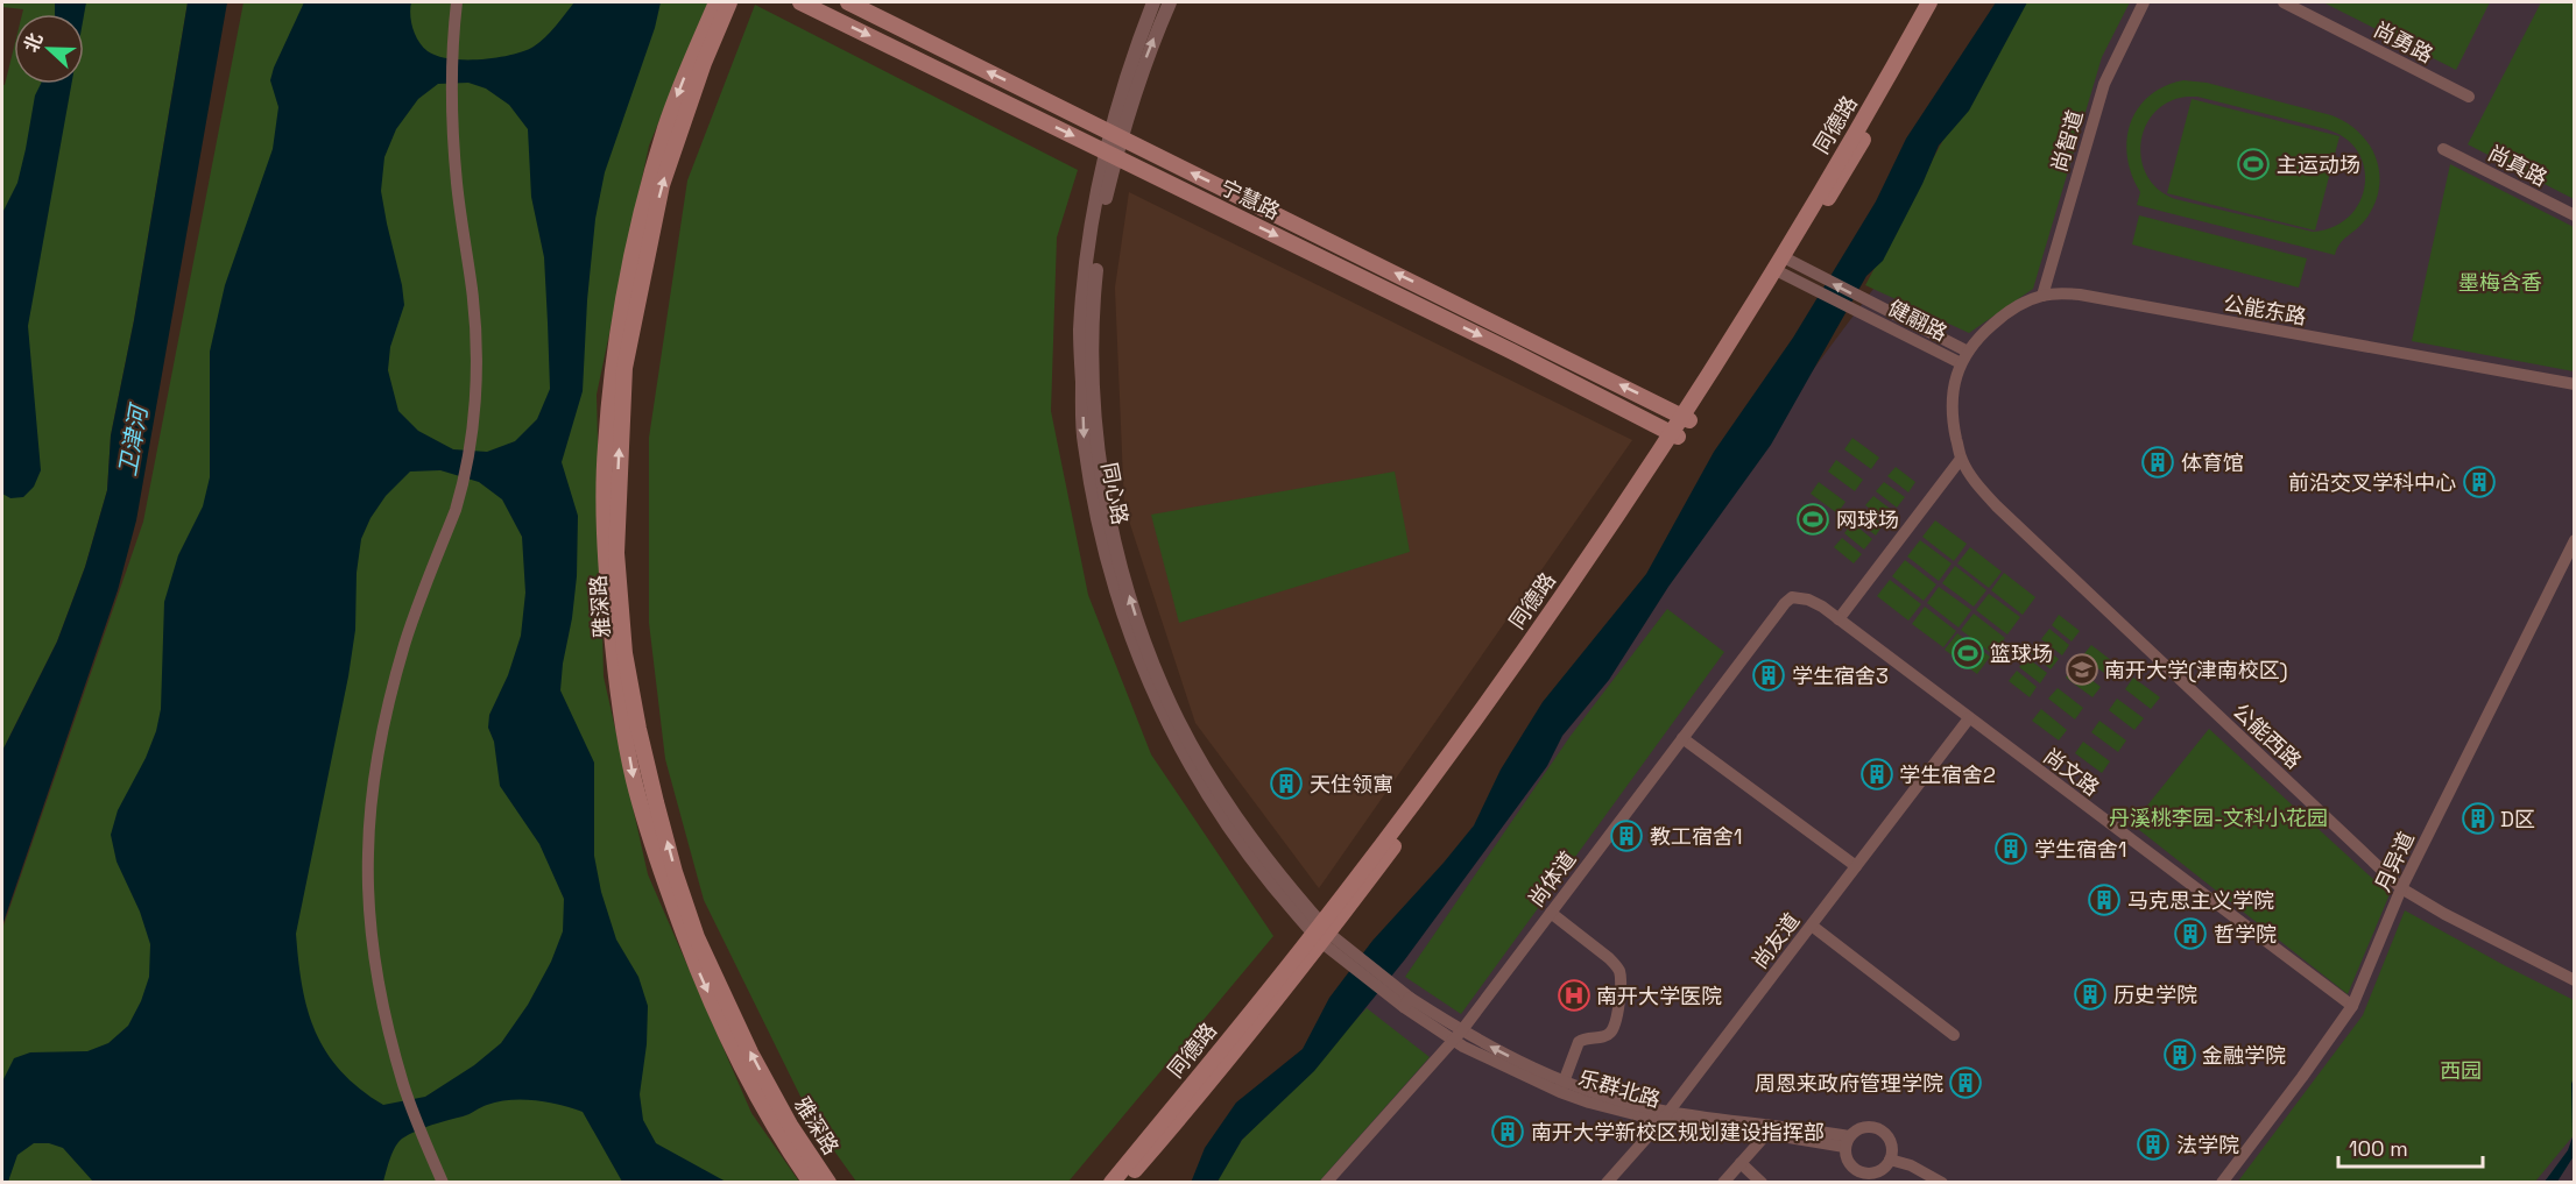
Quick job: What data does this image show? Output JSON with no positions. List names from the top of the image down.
{
  "streets": {
    "main road": ["同德路", "宁慧路", "雅深路"],
    "street": [
      "尚勇路",
      "尚智道",
      "尚真路",
      "公能东路",
      "健翮路",
      "同心路",
      "公能西路",
      "尚文路",
      "月异道",
      "尚体道",
      "尚友道",
      "乐群北路"
    ]
  },
  "crossings": [
    ["同德路", "宁慧路"],
    ["同德路", "同心路"],
    ["同德路", "乐群北路"],
    ["尚智道", "公能东路"],
    ["宁慧路", "同心路"],
    ["公能东路", "健翮路"],
    ["公能东路", "公能西路"],
    ["健翮路", "公能西路"],
    ["同心路", "乐群北路"],
    ["公能西路", "月异道"],
    ["尚文路", "月异道"],
    ["尚文路", "尚体道"],
    ["尚文路", "尚友道"],
    ["尚体道", "乐群北路"],
    ["尚友道", "乐群北路"]
  ],
  "water": ["卫津河"],
  "parks": ["墨梅含香", "丹溪桃李园-文科小花园", "西园"],
  "places": {
    "sports": ["主运动场", "网球场", "篮球场"],
    "building": [
      "体育馆",
      "前沿交叉学科中心",
      "学生宿舍3",
      "学生宿舍2",
      "天住领寓",
      "D区",
      "教工宿舍1",
      "学生宿舍1",
      "马克思主义学院",
      "哲学院",
      "历史学院",
      "金融学院",
      "周恩来政府管理学院",
      "南开大学新校区规划建设指挥部",
      "法学院"
    ],
    "school or university": ["南开大学(津南校区)"],
    "hospital": ["南开大学医院"]
  },
  "scale_bar": "100 m",
  "north": "left"
}
